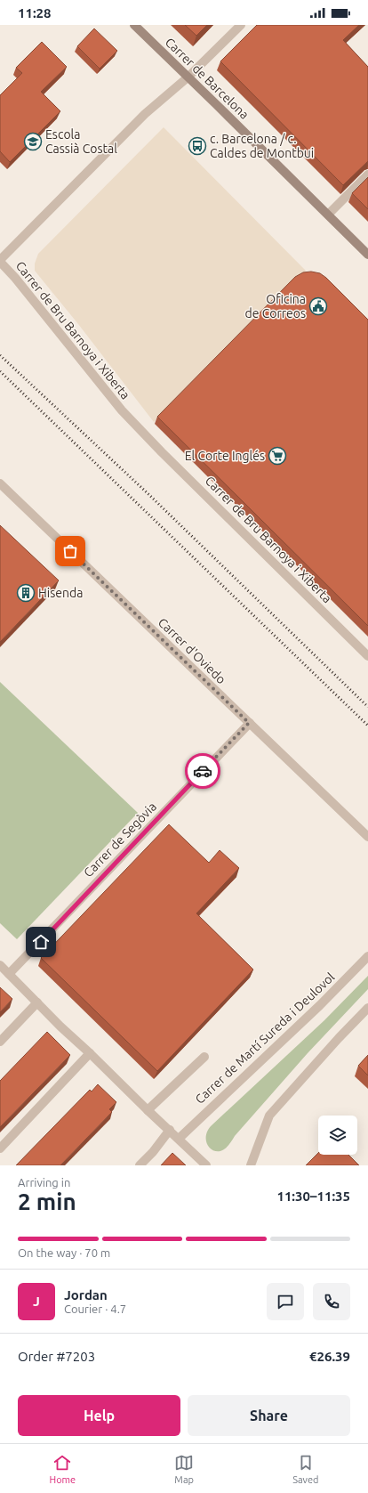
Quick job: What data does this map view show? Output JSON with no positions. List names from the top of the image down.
{
  "streets": {
    "main road": ["Carrer de Barcelona"],
    "street": [
      "Carrer de Bru Barnoya i Xiberta",
      "Carrer d'Oviedo",
      "Carrer de Segòvia",
      "Carrer de Martí Sureda i Deulovol"
    ]
  },
  "crossings": [
    ["Carrer d'Oviedo", "Carrer de Segòvia"]
  ],
  "places": {
    "school or university": ["Escola Cassià Costal"],
    "bus stop": ["c. Barcelona / c. Caldes de Montbui"],
    "public building": ["Oficina de Correos"],
    "supermarket": ["El Corte Inglés"],
    "building": ["Hisenda"]
  },
  "page": {
    "status": "11:28",
    "heading": ["2 min", "Arriving in", "11:30–11:35"],
    "panel": [
      "Jordan",
      "Courier · 4.7",
      "Order #7203",
      "€26.39"
    ],
    "bar": "On the way · 70 m",
    "round": "J",
    "buttons": ["Help", "Share"],
    "tabs": ["Home", "Map", "Saved"]
  }
}
